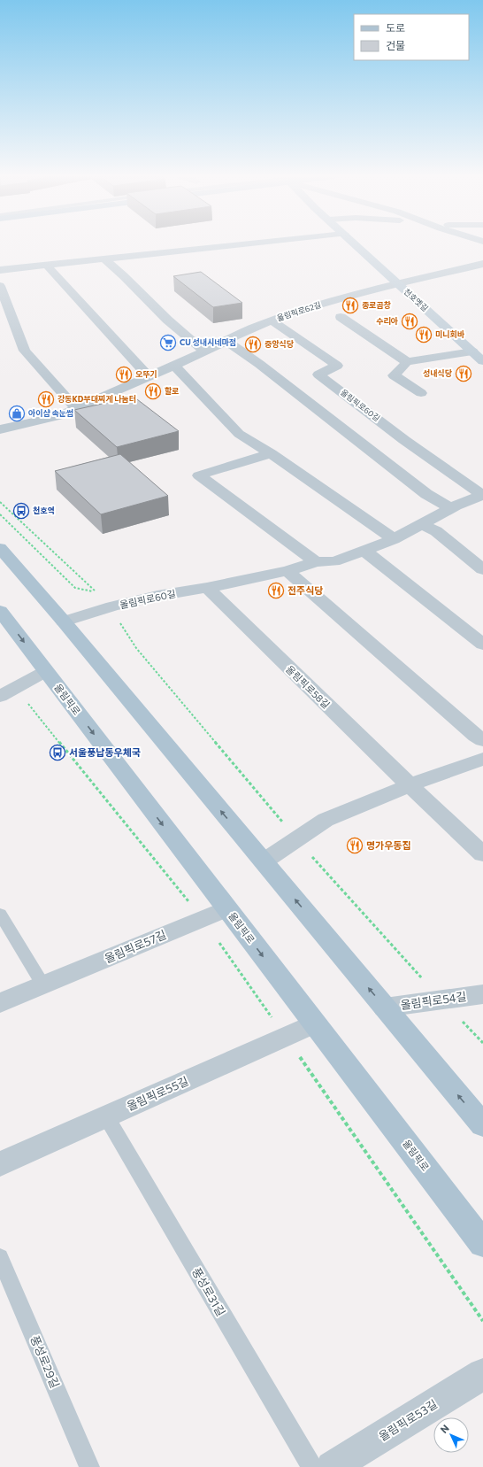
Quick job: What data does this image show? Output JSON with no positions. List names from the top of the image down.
{
  "streets": {
    "main road": ["올림픽로"],
    "street": [
      "천호옛길",
      "올림픽로62길",
      "올림픽로60길",
      "올림픽로58길",
      "올림픽로57길",
      "올림픽로54길",
      "올림픽로55길",
      "올림픽로53길"
    ],
    "lane": ["풍성로31길", "풍성로29길"]
  },
  "crossings": [
    ["천호옛길", "올림픽로62길"],
    ["올림픽로62길", "올림픽로60길"],
    ["올림픽로60길", "올림픽로58길"],
    ["올림픽로", "올림픽로57길"],
    ["올림픽로", "올림픽로55길"],
    ["올림픽로55길", "풍성로31길"]
  ],
  "places": {
    "restaurant": [
      "종로곱창",
      "수리아",
      "미니회바",
      "중앙식당",
      "성내식당",
      "오뚜기",
      "할로",
      "강동KD부대찌게 나눔터",
      "전주식당",
      "명가우동집"
    ],
    "supermarket": ["CU 성내시네마점"],
    "shop": ["아이샵 속눈썹"],
    "bus stop": ["천호역", "서울풍납동우체국"]
  },
  "legend": ["도로", "건물"],
  "north": "top left"
}
